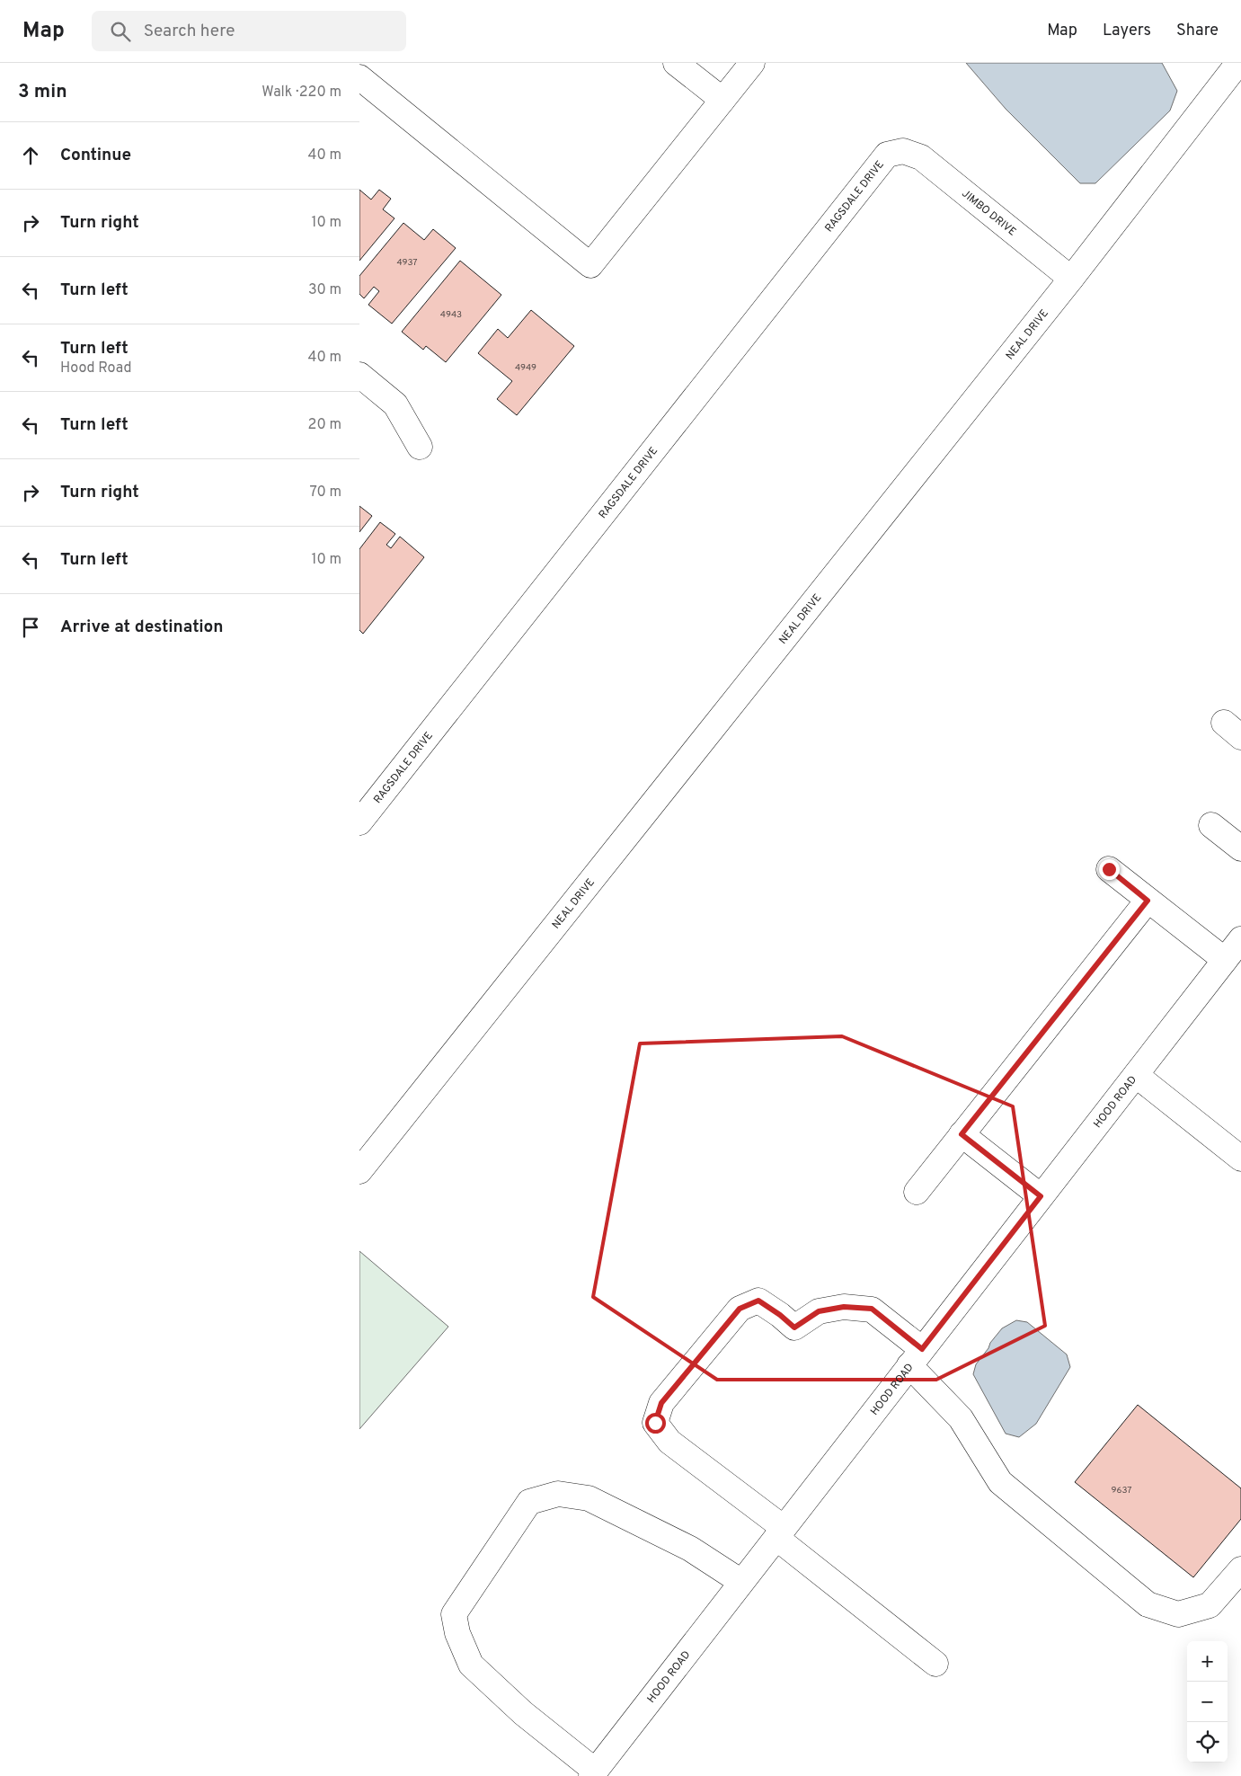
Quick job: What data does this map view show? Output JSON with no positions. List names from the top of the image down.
{
  "streets": {
    "street": [
      "RAGSDALE DRIVE",
      "JIMBO DRIVE",
      "NEAL DRIVE",
      "HOOD ROAD"
    ]
  },
  "crossings": [
    ["RAGSDALE DRIVE", "JIMBO DRIVE"],
    ["JIMBO DRIVE", "NEAL DRIVE"]
  ],
  "house_numbers": [
    "4937",
    "4943",
    "4949",
    "9637"
  ],
  "page": {
    "header": "Map",
    "search": "Search here",
    "nav": ["Map", "Layers", "Share"],
    "heading": ["3 min", "Walk · 220 m"],
    "list": [
      ["Continue", "40 m"],
      ["Turn right", "10 m"],
      ["Turn left", "30 m"],
      ["Turn left", "Hood Road", "40 m"],
      ["Turn left", "20 m"],
      ["Turn right", "70 m"],
      ["Turn left", "10 m"],
      "Arrive at destination"
    ],
    "map_buttons": ["+", "−"]
  }
}
